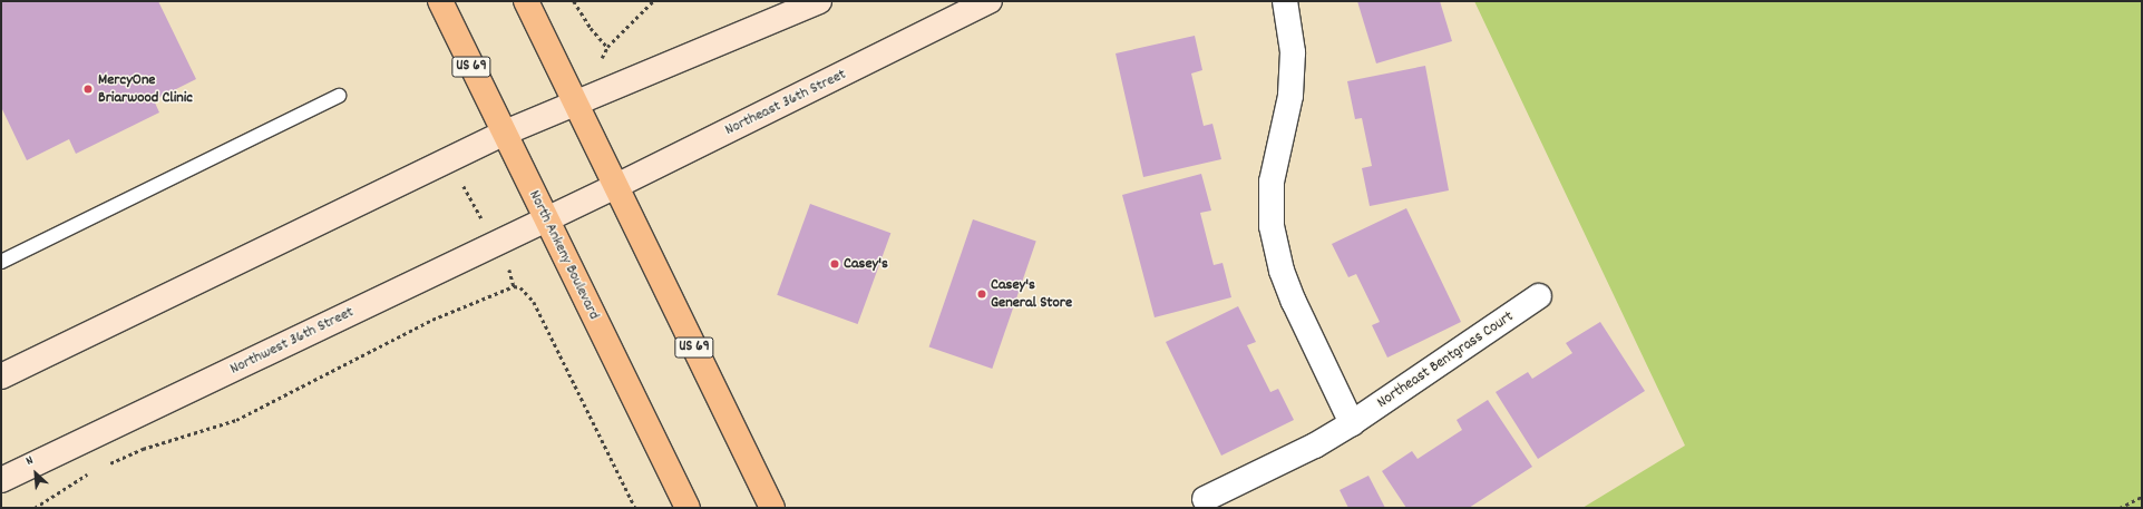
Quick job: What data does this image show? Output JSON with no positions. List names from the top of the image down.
{
  "streets": {
    "main road": [
      "US 69",
      "Northeast 36th Street",
      "North Ankeny Boulevard",
      "Northwest 36th Street"
    ],
    "street": ["Northeast Bentgrass Court"]
  },
  "crossings": [
    ["US 69", "Northeast 36th Street"],
    ["Northeast 36th Street", "Northwest 36th Street"],
    ["North Ankeny Boulevard", "Northwest 36th Street"]
  ],
  "places": ["MercyOne Briarwood Clinic", "Casey's", "Casey's General Store"],
  "north": "top left"
}
